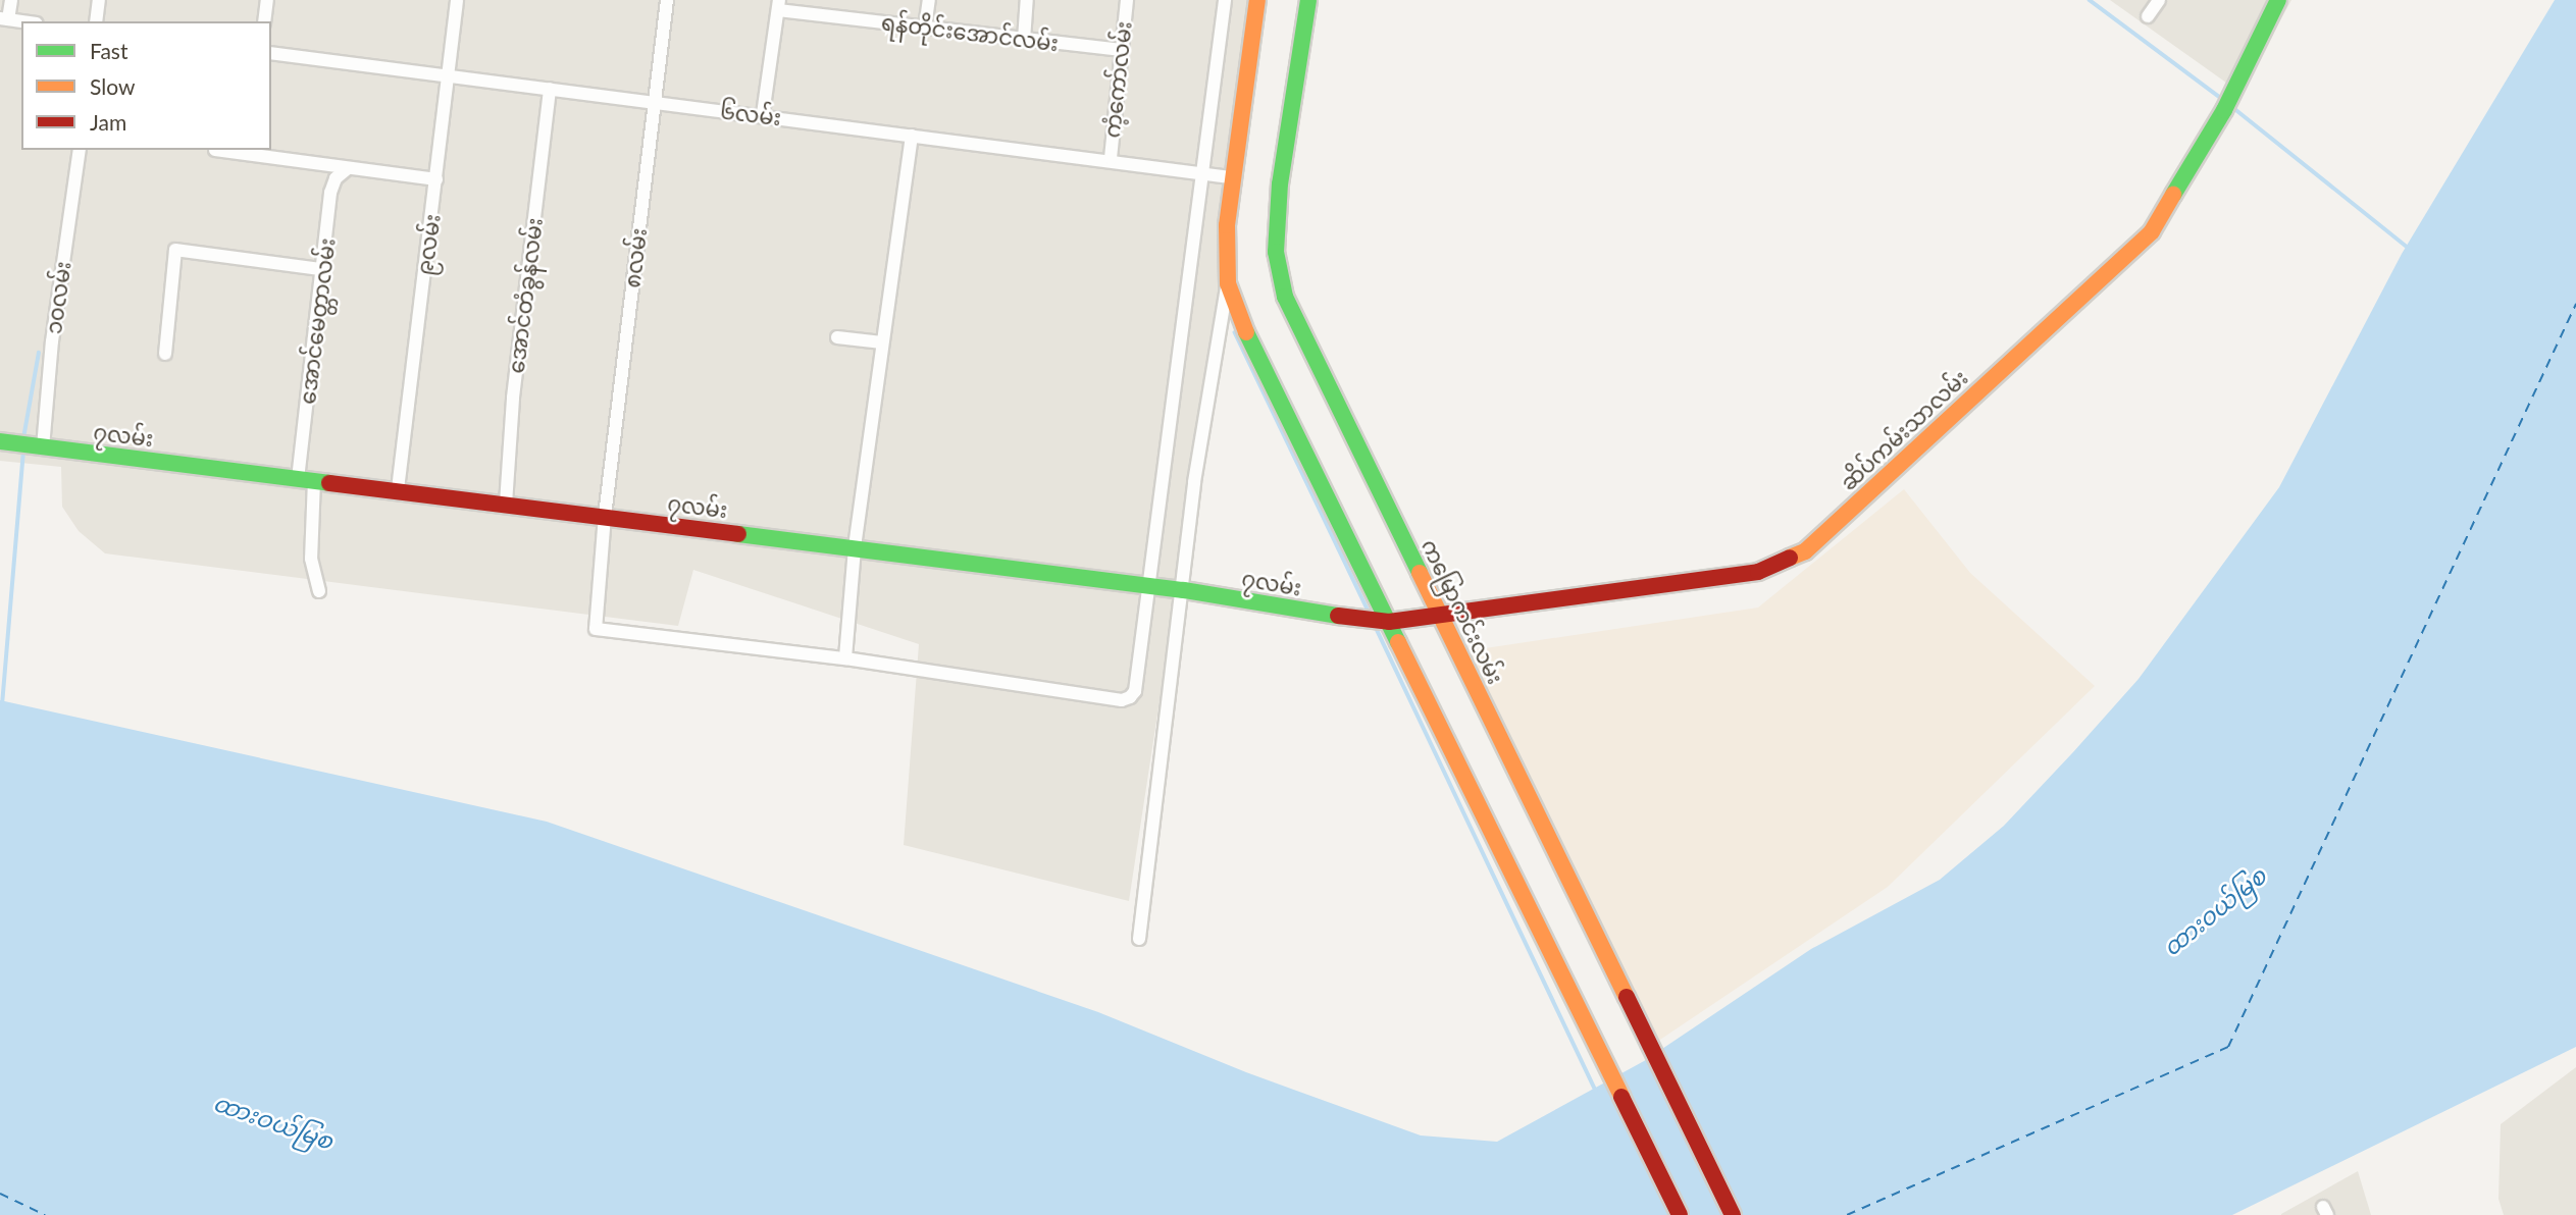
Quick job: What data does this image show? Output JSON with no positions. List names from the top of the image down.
{
  "streets": {
    "main road": ["ဆိပ်ကမ်းသာလမ်း", "၇လမ်း", "ကမြောကင်းလမ်း"],
    "street": [
      "ရန်တိုင်းအောင်လမ်း",
      "ကံ့ကော်လမ်း",
      "၆လမ်း",
      "၉လမ်း",
      "၈လမ်း",
      "အောင်တံခွန်လမ်း",
      "၁၀လမ်း",
      "အောင်မေတ္တာလမ်း"
    ]
  },
  "crossings": [
    ["ရန်တိုင်းအောင်လမ်း", "ကံ့ကော်လမ်း"],
    ["ကံ့ကော်လမ်း", "၆လမ်း"],
    ["၆လမ်း", "၉လမ်း"],
    ["၆လမ်း", "၈လမ်း"],
    ["၆လမ်း", "အောင်တံခွန်လမ်း"],
    ["၉လမ်း", "၇လမ်း"],
    ["၈လမ်း", "၇လမ်း"],
    ["အောင်တံခွန်လမ်း", "၇လမ်း"],
    ["၁၀လမ်း", "၇လမ်း"],
    ["အောင်မေတ္တာလမ်း", "၇လမ်း"],
    ["ဆိပ်ကမ်းသာလမ်း", "၇လမ်း"],
    ["ဆိပ်ကမ်းသာလမ်း", "ကမြောကင်းလမ်း"]
  ],
  "water": ["ထားဝယ်မြစ"],
  "legend": ["Fast", "Slow", "Jam"]
}
